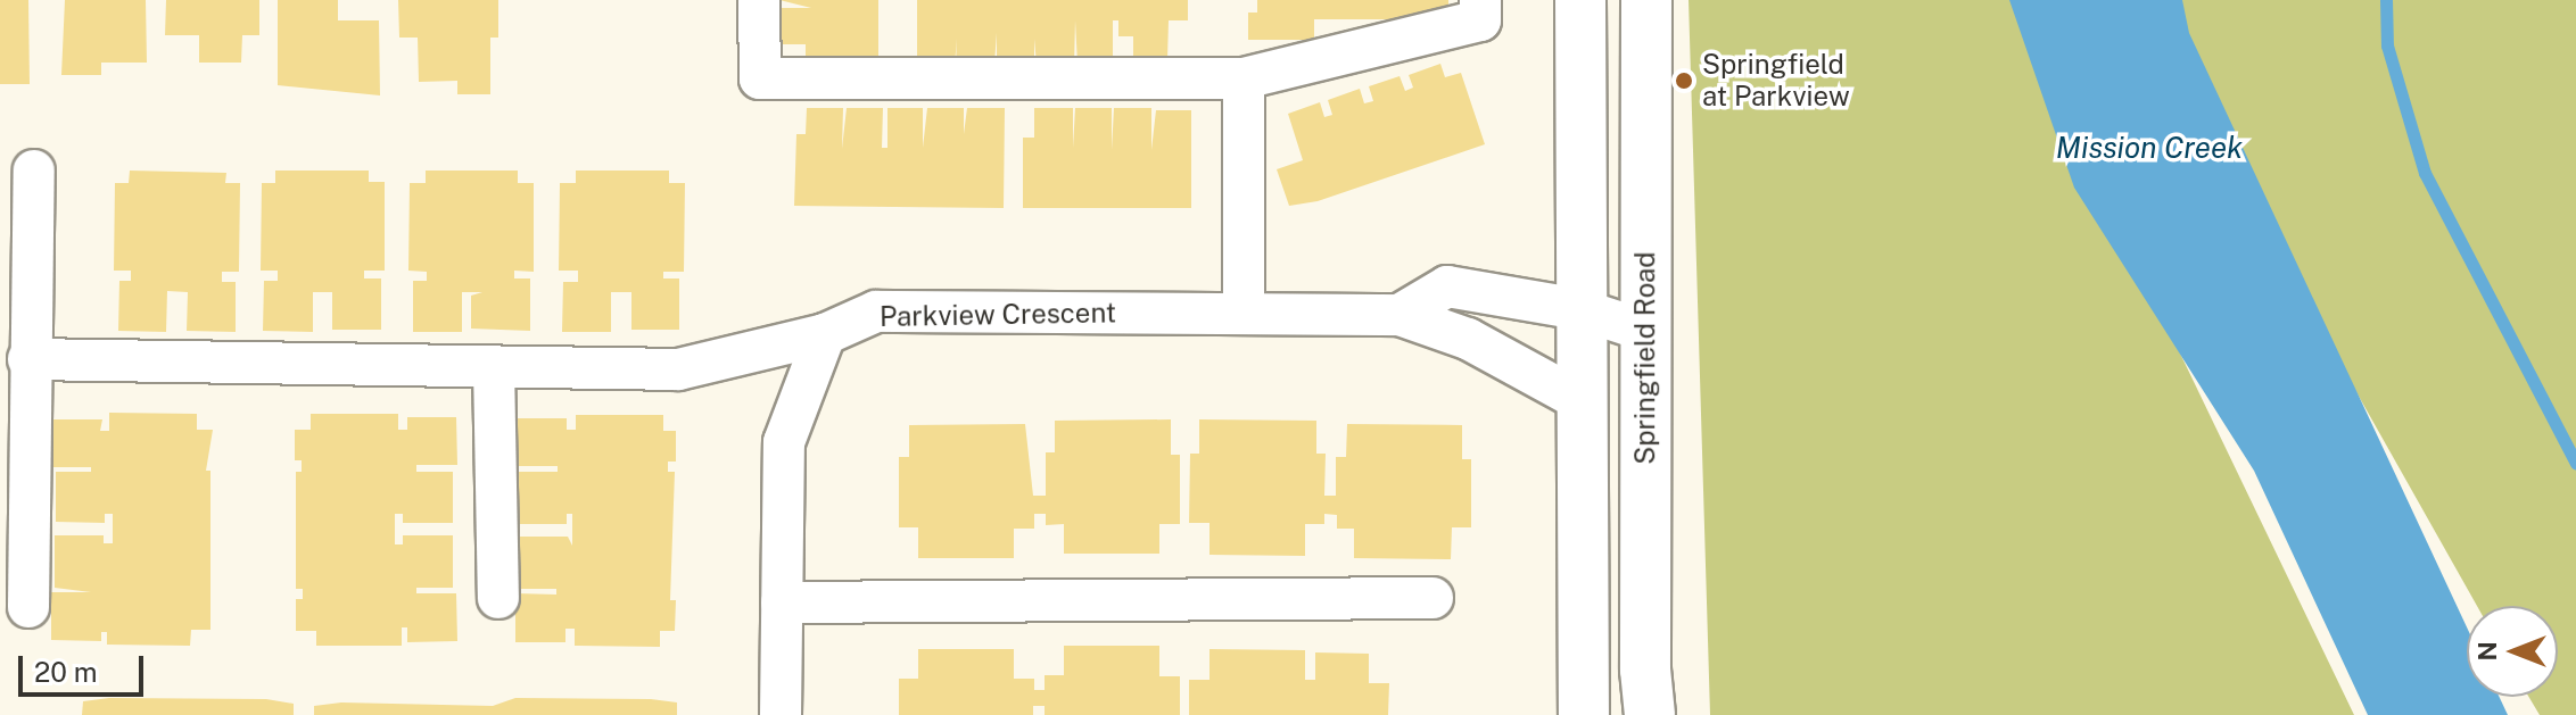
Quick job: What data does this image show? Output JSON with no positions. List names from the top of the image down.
{
  "streets": {
    "main road": ["Springfield Road"],
    "street": ["Parkview Crescent"]
  },
  "water": ["Mission Creek"],
  "places": ["Springfield at Parkview"],
  "scale_bar": "20 m",
  "north": "left"
}
